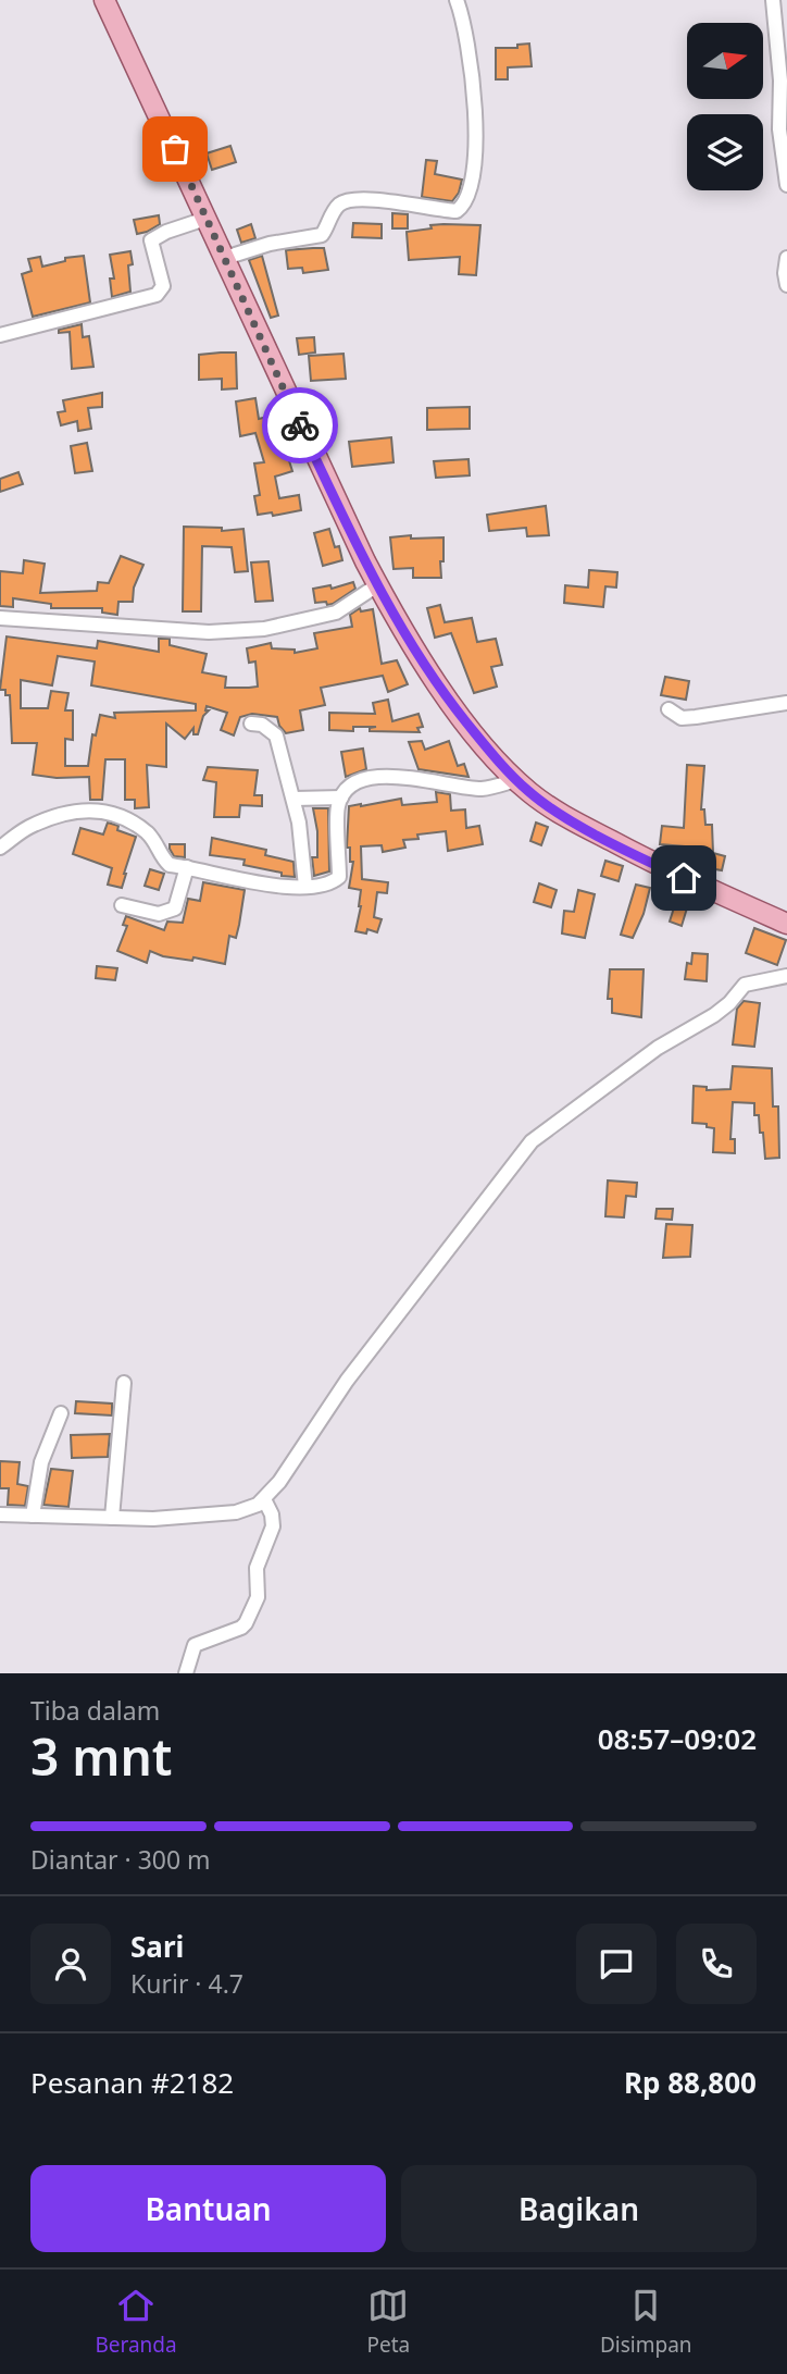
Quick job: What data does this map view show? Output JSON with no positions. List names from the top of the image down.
{
  "north": "right",
  "page": {
    "heading": ["3 mnt", "Tiba dalam", "08:57–09:02"],
    "panel": [
      "Sari",
      "Kurir · 4.7",
      "Pesanan #2182",
      "Rp 88,800"
    ],
    "bar": "Diantar · 300 m",
    "buttons": ["Bantuan", "Bagikan"],
    "tabs": ["Beranda", "Peta", "Disimpan"]
  }
}
